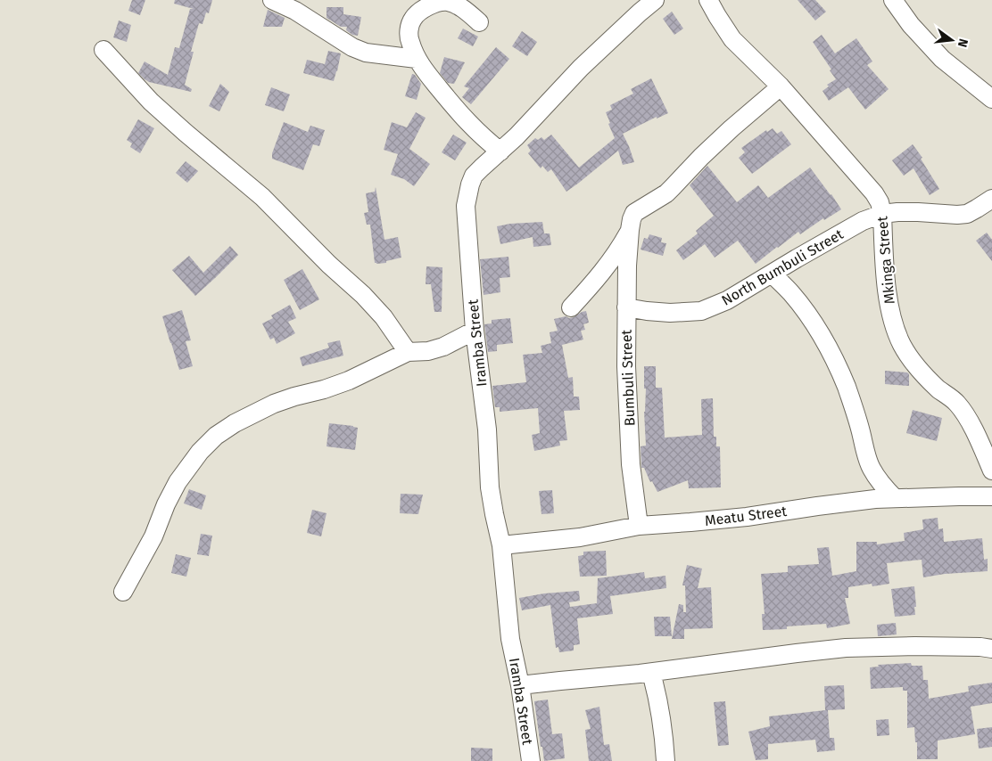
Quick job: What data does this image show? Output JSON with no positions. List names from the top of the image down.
{
  "streets": {
    "street": [
      "Mkinga Street",
      "North Bumbuli Street",
      "Iramba Street",
      "Bumbuli Street",
      "Meatu Street"
    ]
  },
  "crossings": [
    ["Mkinga Street", "North Bumbuli Street"],
    ["Mkinga Street", "Bumbuli Street"],
    ["North Bumbuli Street", "Bumbuli Street"],
    ["Iramba Street", "Meatu Street"],
    ["Bumbuli Street", "Meatu Street"]
  ],
  "north": "right"
}
